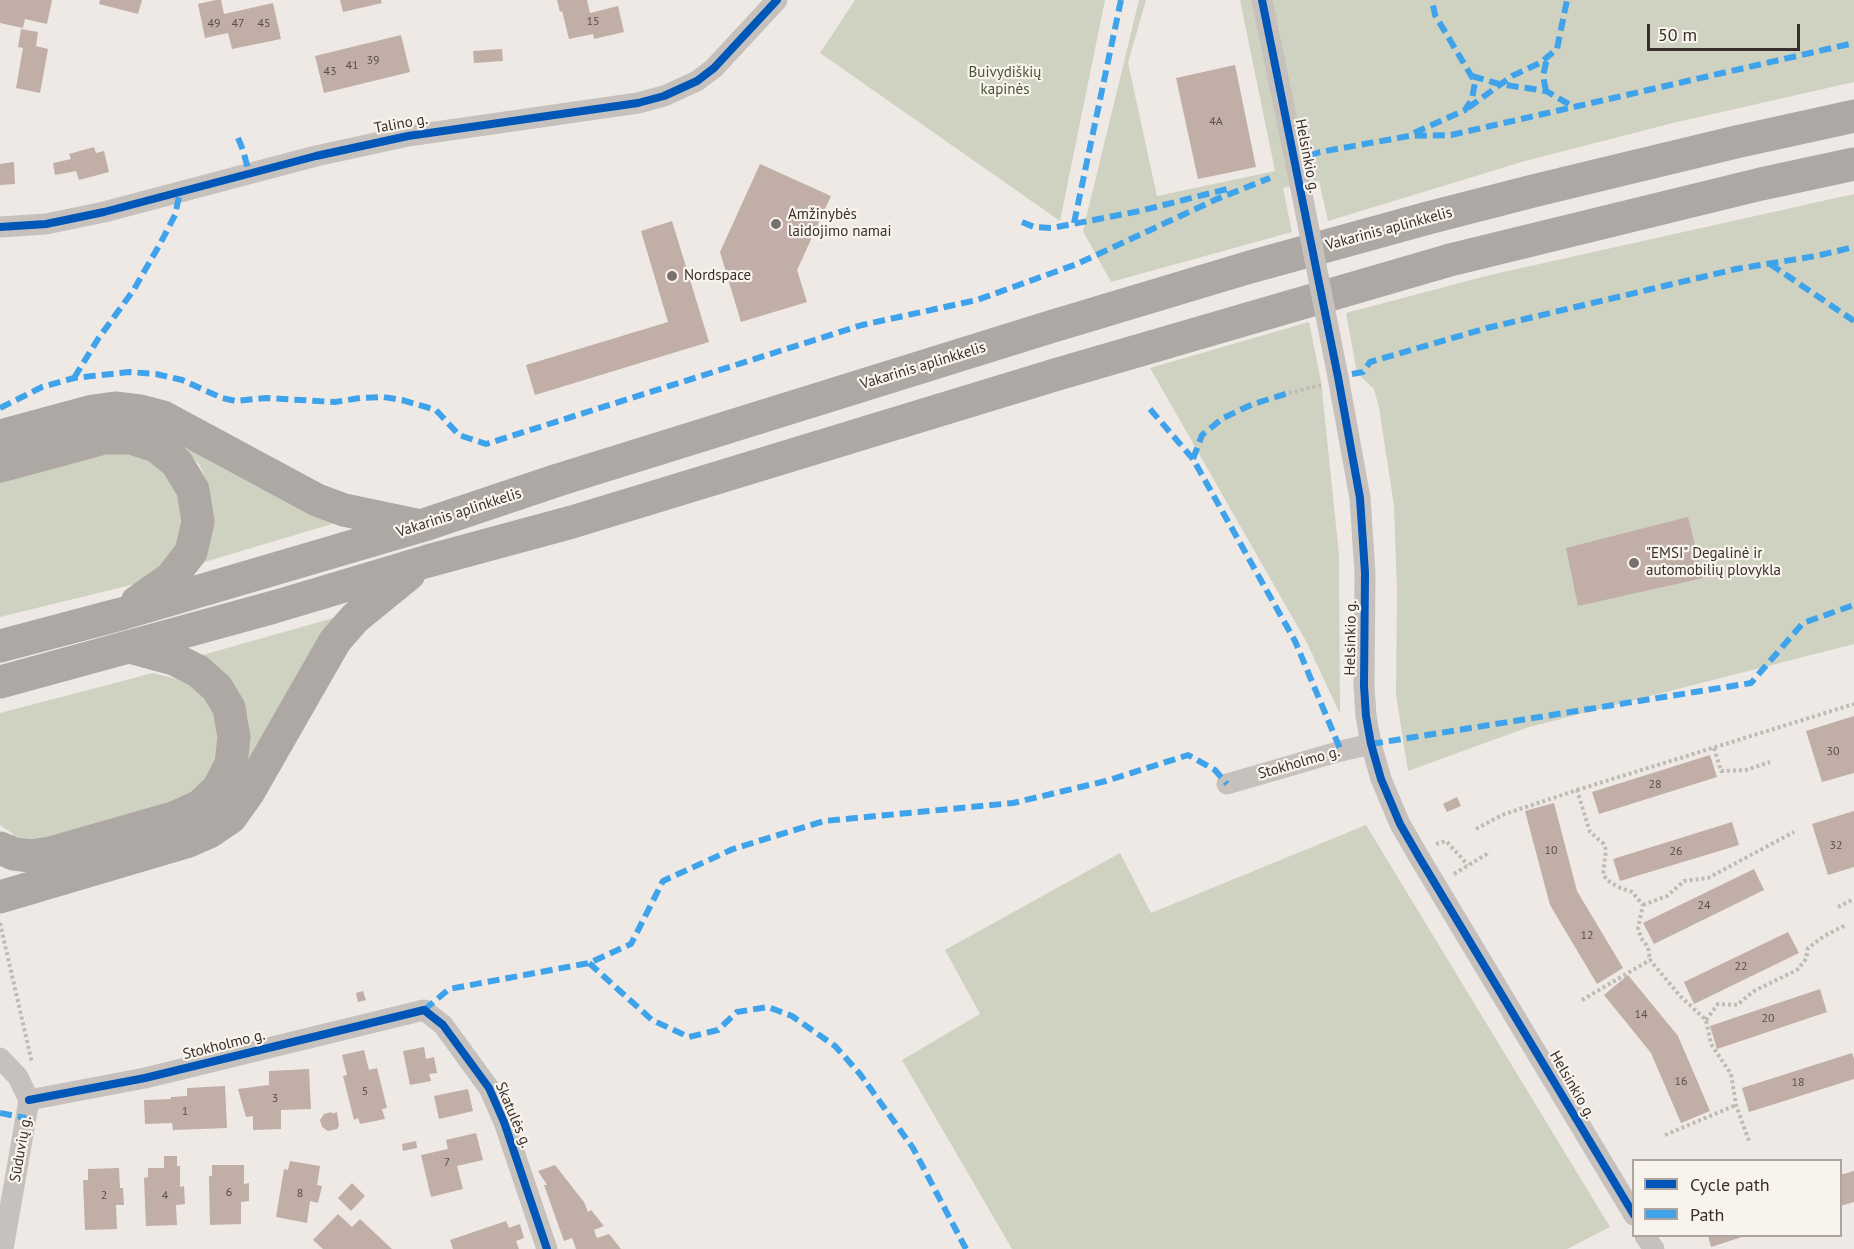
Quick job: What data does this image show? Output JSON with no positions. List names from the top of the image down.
{
  "streets": {
    "highway": ["Vakarinis aplinkkelis"],
    "street": [
      "Talino g.",
      "Helsinkio g.",
      "Stokholmo g.",
      "Skatulės g.",
      "Sūduvių g."
    ]
  },
  "crossings": [
    ["Helsinkio g.", "Stokholmo g."],
    ["Stokholmo g.", "Skatulės g."],
    ["Stokholmo g.", "Sūduvių g."]
  ],
  "parks": ["Buivydiškių kapinės"],
  "places": ["Amžinybės laidojimo namai", "Nordspace", "\"EMSI\" Degalinė ir automobilių plovykla"],
  "house_numbers": [
    "15",
    "49",
    "47",
    "45",
    "39",
    "41",
    "43",
    "4A",
    "30",
    "28",
    "32",
    "10",
    "26",
    "24",
    "12",
    "22",
    "14",
    "20",
    "16",
    "18",
    "5",
    "3",
    "1",
    "7",
    "6",
    "8",
    "2",
    "4"
  ],
  "legend": ["Cycle path", "Path"],
  "scale_bar": "50 m"
}
